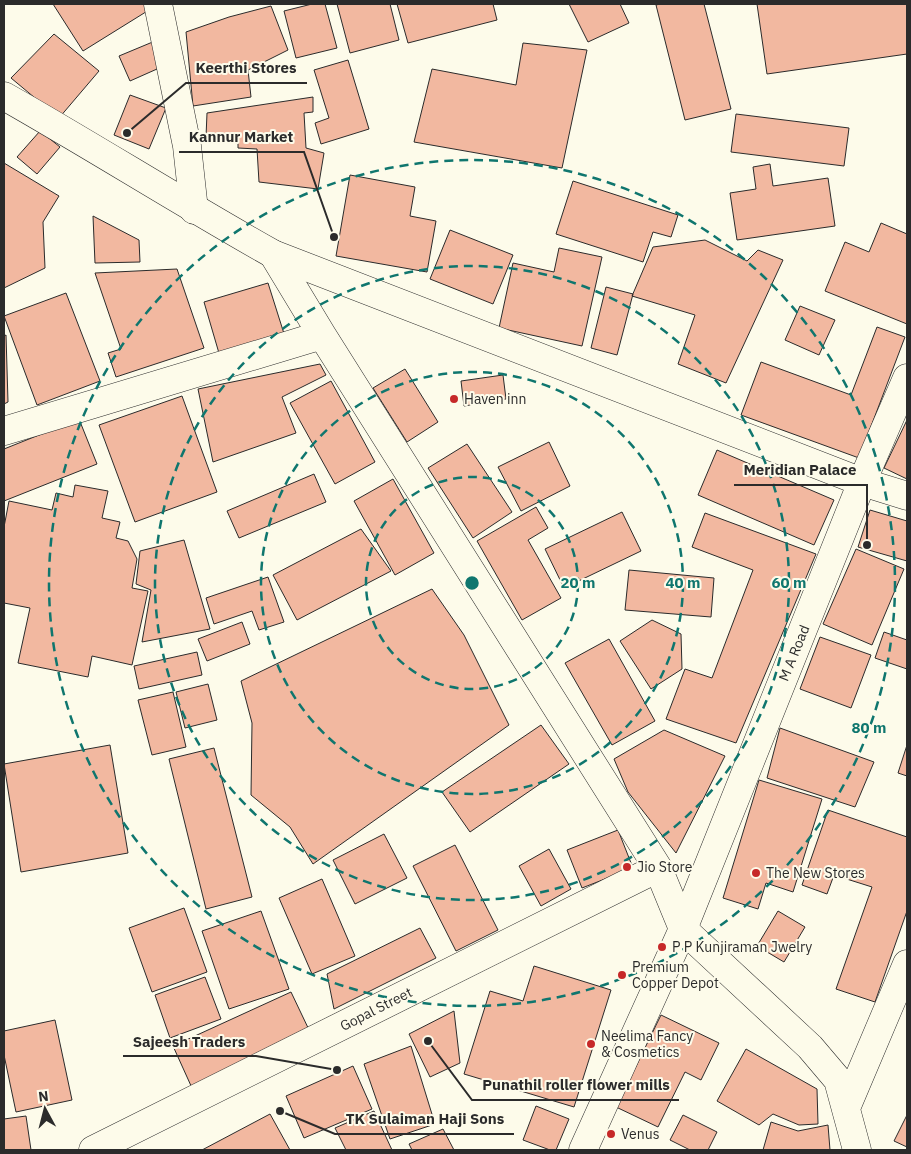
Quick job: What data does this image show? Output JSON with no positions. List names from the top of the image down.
{
  "streets": {
    "street": ["M A Road", "Gopal Street"]
  },
  "places": [
    "Keerthi Stores",
    "Kannur Market",
    "Haven inn",
    "Meridian Palace",
    "Jio Store",
    "The New Stores",
    "P P Kunjiraman Jwelry",
    "Premium Copper Depot",
    "Punathil roller flower mills",
    "Neelima Fancy & Cosmetics",
    "Sajeesh Traders",
    "TK Sulaiman Haji Sons",
    "Venus"
  ],
  "north": "top",
  "rings": [
    "20 m",
    "40 m",
    "60 m",
    "80 m"
  ]
}
